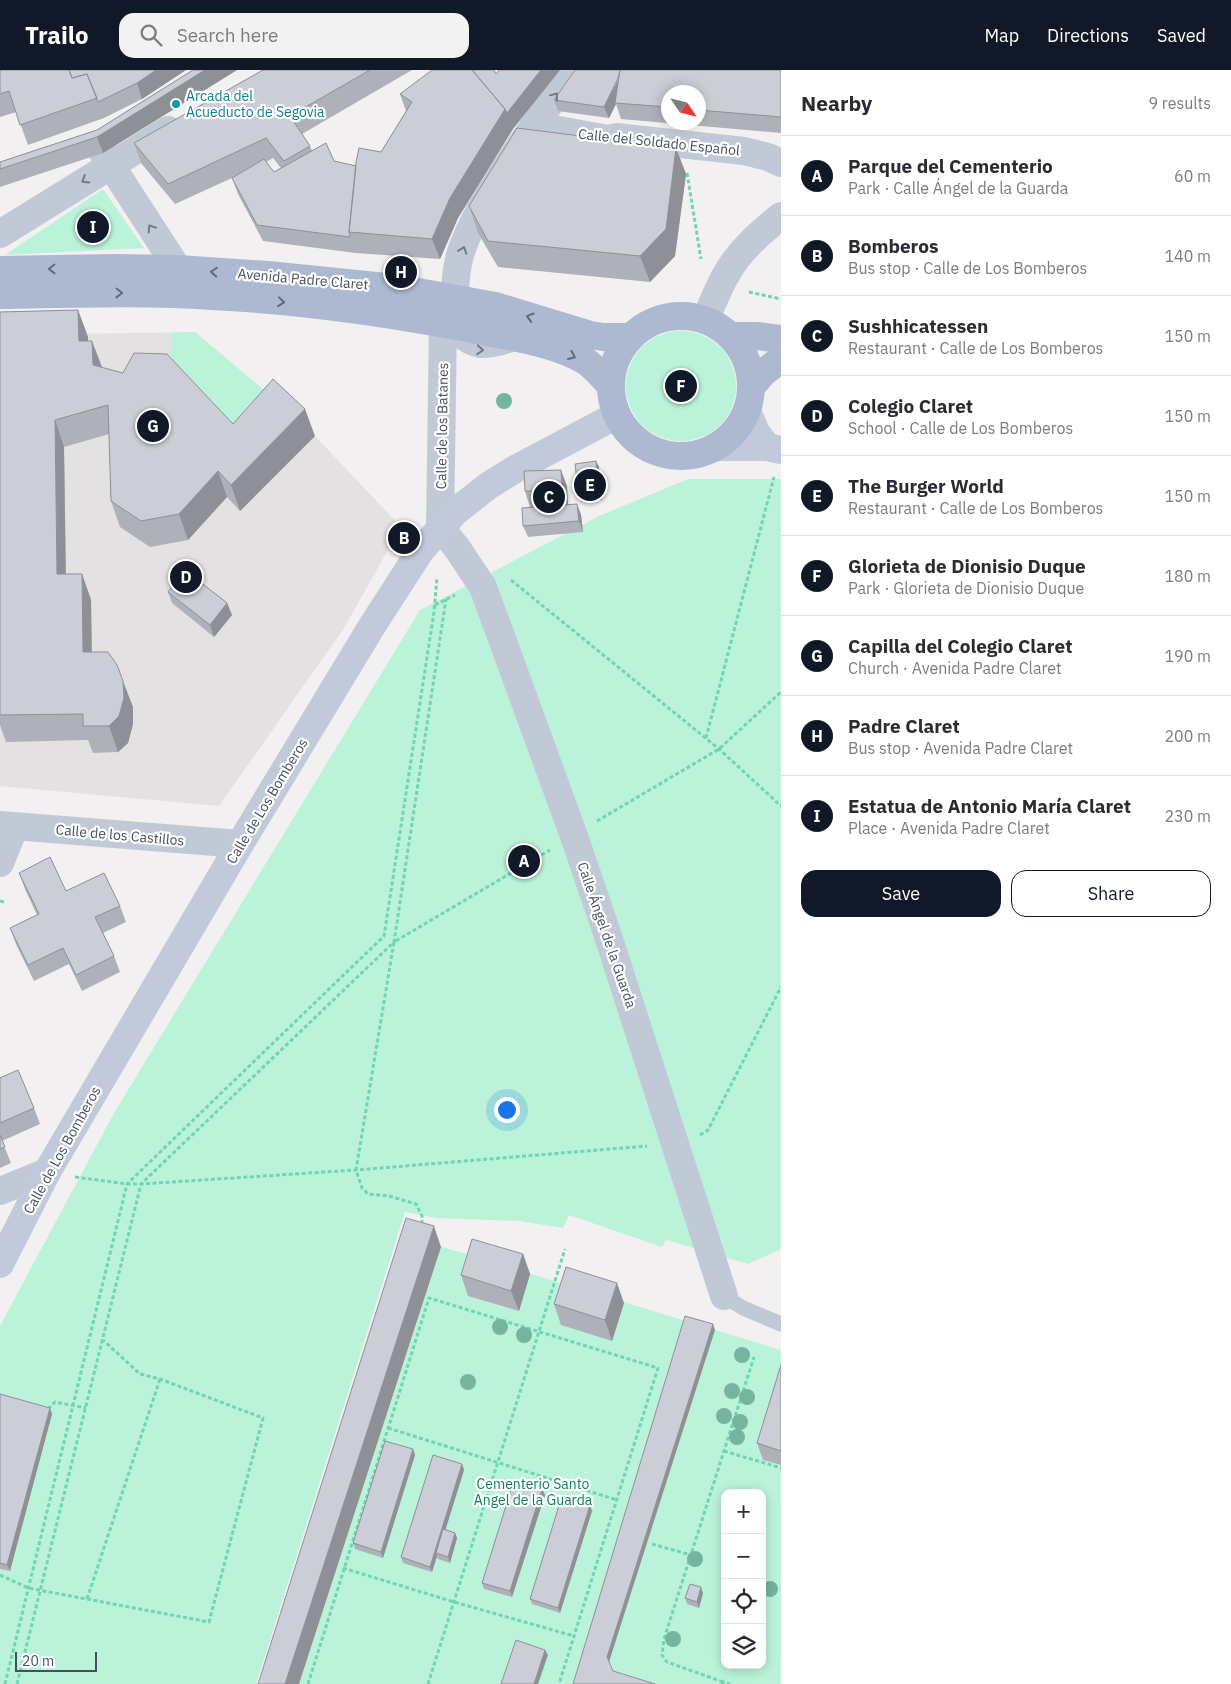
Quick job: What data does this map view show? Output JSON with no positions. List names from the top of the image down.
{
  "streets": {
    "main road": ["Avenida Padre Claret"],
    "street": [
      "Calle del Soldado Español",
      "Calle de los Batanes",
      "Calle de Los Bomberos",
      "Calle de los Castillos",
      "Calle Ángel de la Guarda"
    ]
  },
  "crossings": [
    ["Avenida Padre Claret", "Calle de los Batanes"],
    ["Avenida Padre Claret", "Calle de Los Bomberos"],
    ["Calle de los Batanes", "Calle de Los Bomberos"],
    ["Calle de los Batanes", "Calle Ángel de la Guarda"],
    ["Calle de Los Bomberos", "Calle de los Castillos"],
    ["Calle de Los Bomberos", "Calle Ángel de la Guarda"]
  ],
  "parks": ["Cementerio Santo Angel de la Guarda"],
  "places": ["Arcada del Acueducto de Segovia"],
  "scale_bar": "20 m",
  "north": "bottom right",
  "page": {
    "header": "Trailo",
    "search": "Search here",
    "nav": ["Map", "Directions", "Saved"],
    "heading": ["Nearby", "9 results"],
    "list": [
      {
        "mark": "A",
        "name": "Parque del Cementerio",
        "note": "Park · Calle Ángel de la Guarda",
        "value": "60 m"
      },
      {
        "mark": "B",
        "name": "Bomberos",
        "note": "Bus stop · Calle de Los Bomberos",
        "value": "140 m"
      },
      {
        "mark": "C",
        "name": "Sushhicatessen",
        "note": "Restaurant · Calle de Los Bomberos",
        "value": "150 m"
      },
      {
        "mark": "D",
        "name": "Colegio Claret",
        "note": "School · Calle de Los Bomberos",
        "value": "150 m"
      },
      {
        "mark": "E",
        "name": "The Burger World",
        "note": "Restaurant · Calle de Los Bomberos",
        "value": "150 m"
      },
      {
        "mark": "F",
        "name": "Glorieta de Dionisio Duque",
        "note": "Park · Glorieta de Dionisio Duque",
        "value": "180 m"
      },
      {
        "mark": "G",
        "name": "Capilla del Colegio Claret",
        "note": "Church · Avenida Padre Claret",
        "value": "190 m"
      },
      {
        "mark": "H",
        "name": "Padre Claret",
        "note": "Bus stop · Avenida Padre Claret",
        "value": "200 m"
      },
      {
        "mark": "I",
        "name": "Estatua de Antonio María Claret",
        "note": "Place · Avenida Padre Claret",
        "value": "230 m"
      }
    ],
    "pins": [
      "I",
      "H",
      "F",
      "G",
      "E",
      "C",
      "B",
      "D",
      "A"
    ],
    "buttons": ["Save", "Share"],
    "map_buttons": ["+", "−"],
    "scale": "20 m"
  }
}
